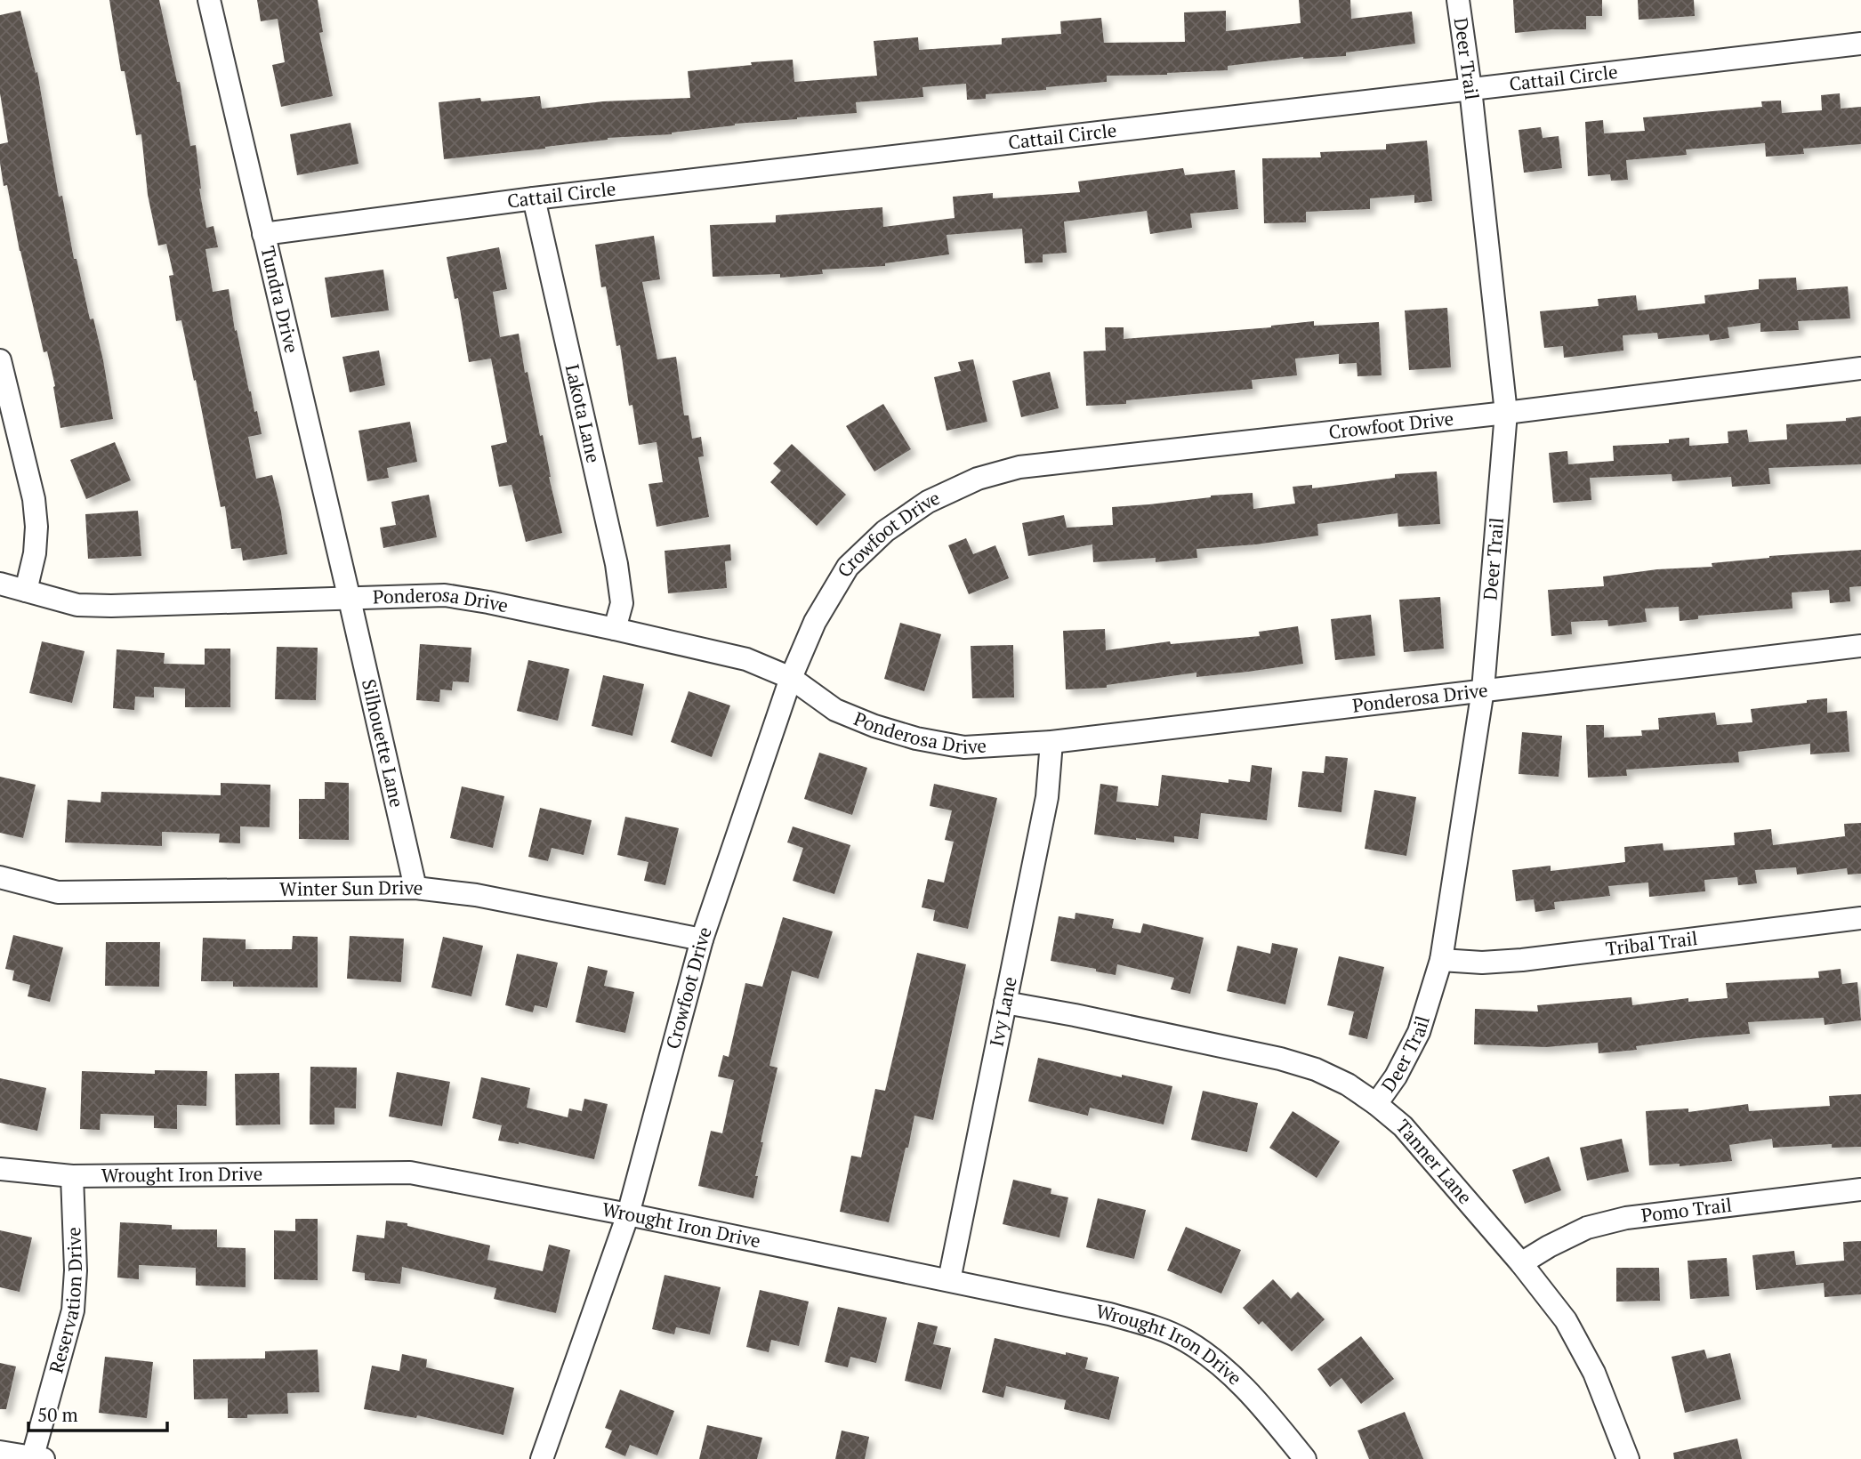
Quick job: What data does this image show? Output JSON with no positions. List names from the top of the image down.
{
  "streets": {
    "street": [
      "Deer Trail",
      "Cattail Circle",
      "Tundra Drive",
      "Lakota Lane",
      "Crowfoot Drive",
      "Ponderosa Drive",
      "Silhouette Lane",
      "Winter Sun Drive",
      "Tribal Trail",
      "Ivy Lane",
      "Tanner Lane",
      "Wrought Iron Drive",
      "Pomo Trail",
      "Reservation Drive"
    ]
  },
  "crossings": [
    ["Deer Trail", "Cattail Circle"],
    ["Deer Trail", "Crowfoot Drive"],
    ["Deer Trail", "Ponderosa Drive"],
    ["Deer Trail", "Tribal Trail"],
    ["Deer Trail", "Tanner Lane"],
    ["Cattail Circle", "Tundra Drive"],
    ["Cattail Circle", "Lakota Lane"],
    ["Tundra Drive", "Ponderosa Drive"],
    ["Tundra Drive", "Silhouette Lane"],
    ["Lakota Lane", "Ponderosa Drive"],
    ["Crowfoot Drive", "Ponderosa Drive"],
    ["Crowfoot Drive", "Winter Sun Drive"],
    ["Crowfoot Drive", "Wrought Iron Drive"],
    ["Ponderosa Drive", "Silhouette Lane"],
    ["Ponderosa Drive", "Ivy Lane"],
    ["Silhouette Lane", "Winter Sun Drive"],
    ["Ivy Lane", "Tanner Lane"],
    ["Ivy Lane", "Wrought Iron Drive"],
    ["Tanner Lane", "Pomo Trail"],
    ["Wrought Iron Drive", "Reservation Drive"]
  ],
  "scale_bar": "50 m"
}
